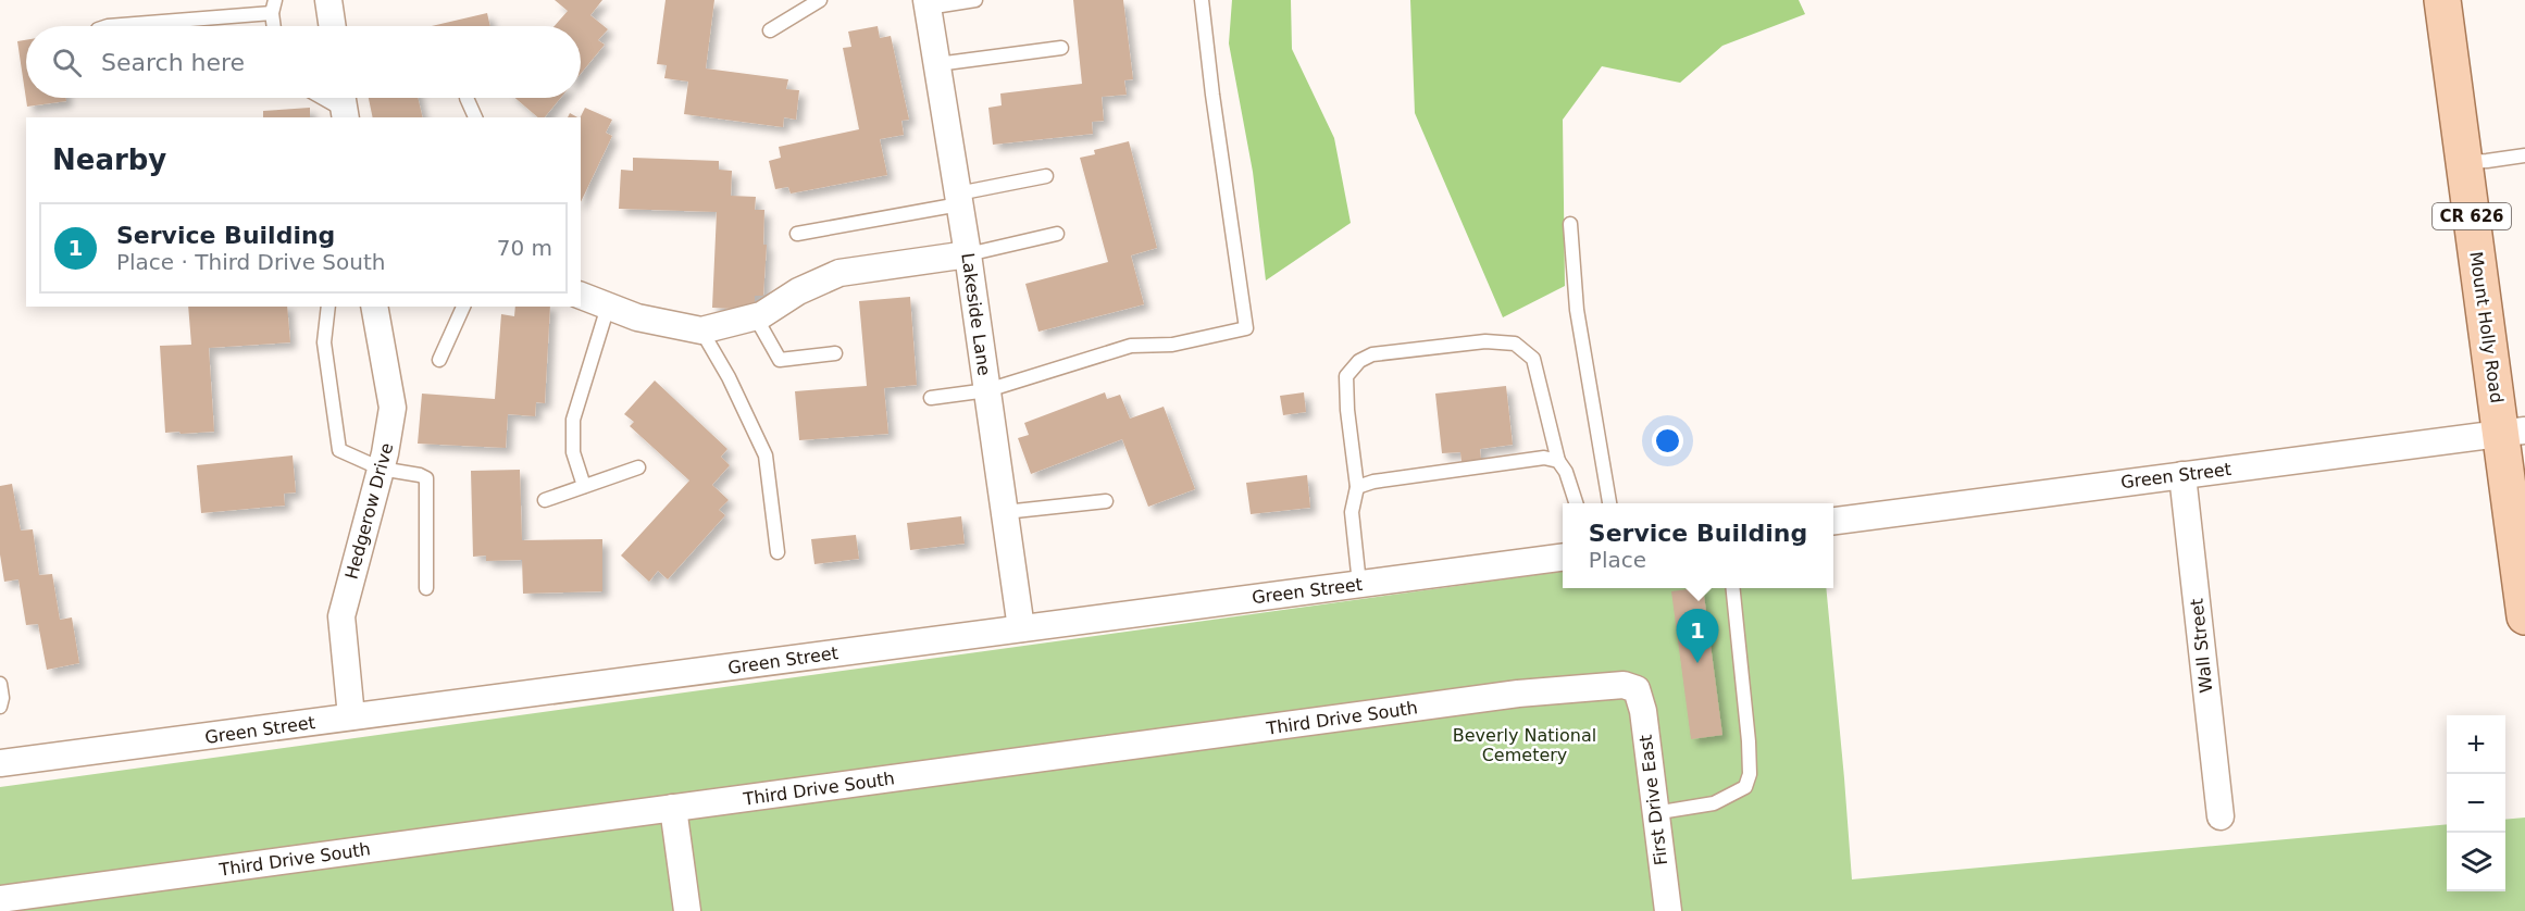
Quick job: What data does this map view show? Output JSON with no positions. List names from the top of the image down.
{
  "streets": {
    "main road": ["CR 626", "Mount Holly Road"],
    "street": [
      "Lakeside Lane",
      "Green Street",
      "Hedgerow Drive",
      "Wall Street",
      "Third Drive South",
      "First Drive East"
    ]
  },
  "crossings": [
    ["Lakeside Lane", "Green Street"],
    ["Mount Holly Road", "Green Street"],
    ["Green Street", "Hedgerow Drive"],
    ["Green Street", "Wall Street"],
    ["Third Drive South", "First Drive East"]
  ],
  "parks": ["Beverly National Cemetery"],
  "page": {
    "search": "Search here",
    "heading": "Nearby",
    "list": [
      {
        "mark": "1",
        "name": "Service Building",
        "note": "Place · Third Drive South",
        "value": "70 m"
      }
    ],
    "popup": ["Service Building", "Place"],
    "pins": "1",
    "map_buttons": ["+", "−"]
  }
}
